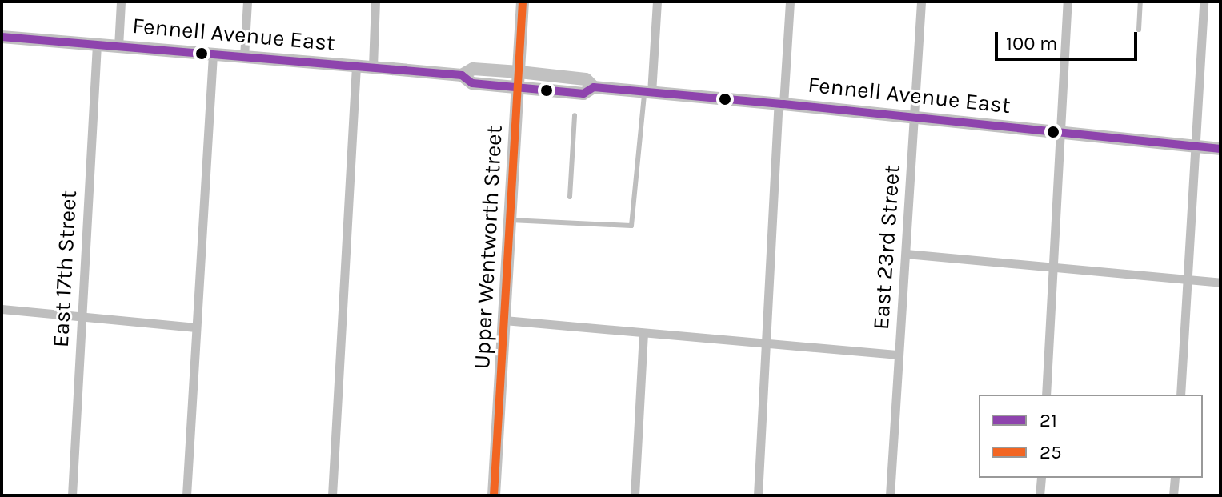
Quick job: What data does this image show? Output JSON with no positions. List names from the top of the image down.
{
  "streets": {
    "main road": ["Fennell Avenue East", "Upper Wentworth Street"],
    "street": ["East 23rd Street", "East 17th Street"]
  },
  "crossings": [
    ["Fennell Avenue East", "Upper Wentworth Street"],
    ["Fennell Avenue East", "East 23rd Street"],
    ["Fennell Avenue East", "East 17th Street"]
  ],
  "lines": ["transit line 25", "transit line 21"],
  "legend": ["21", "25"],
  "scale_bar": "100 m"
}
